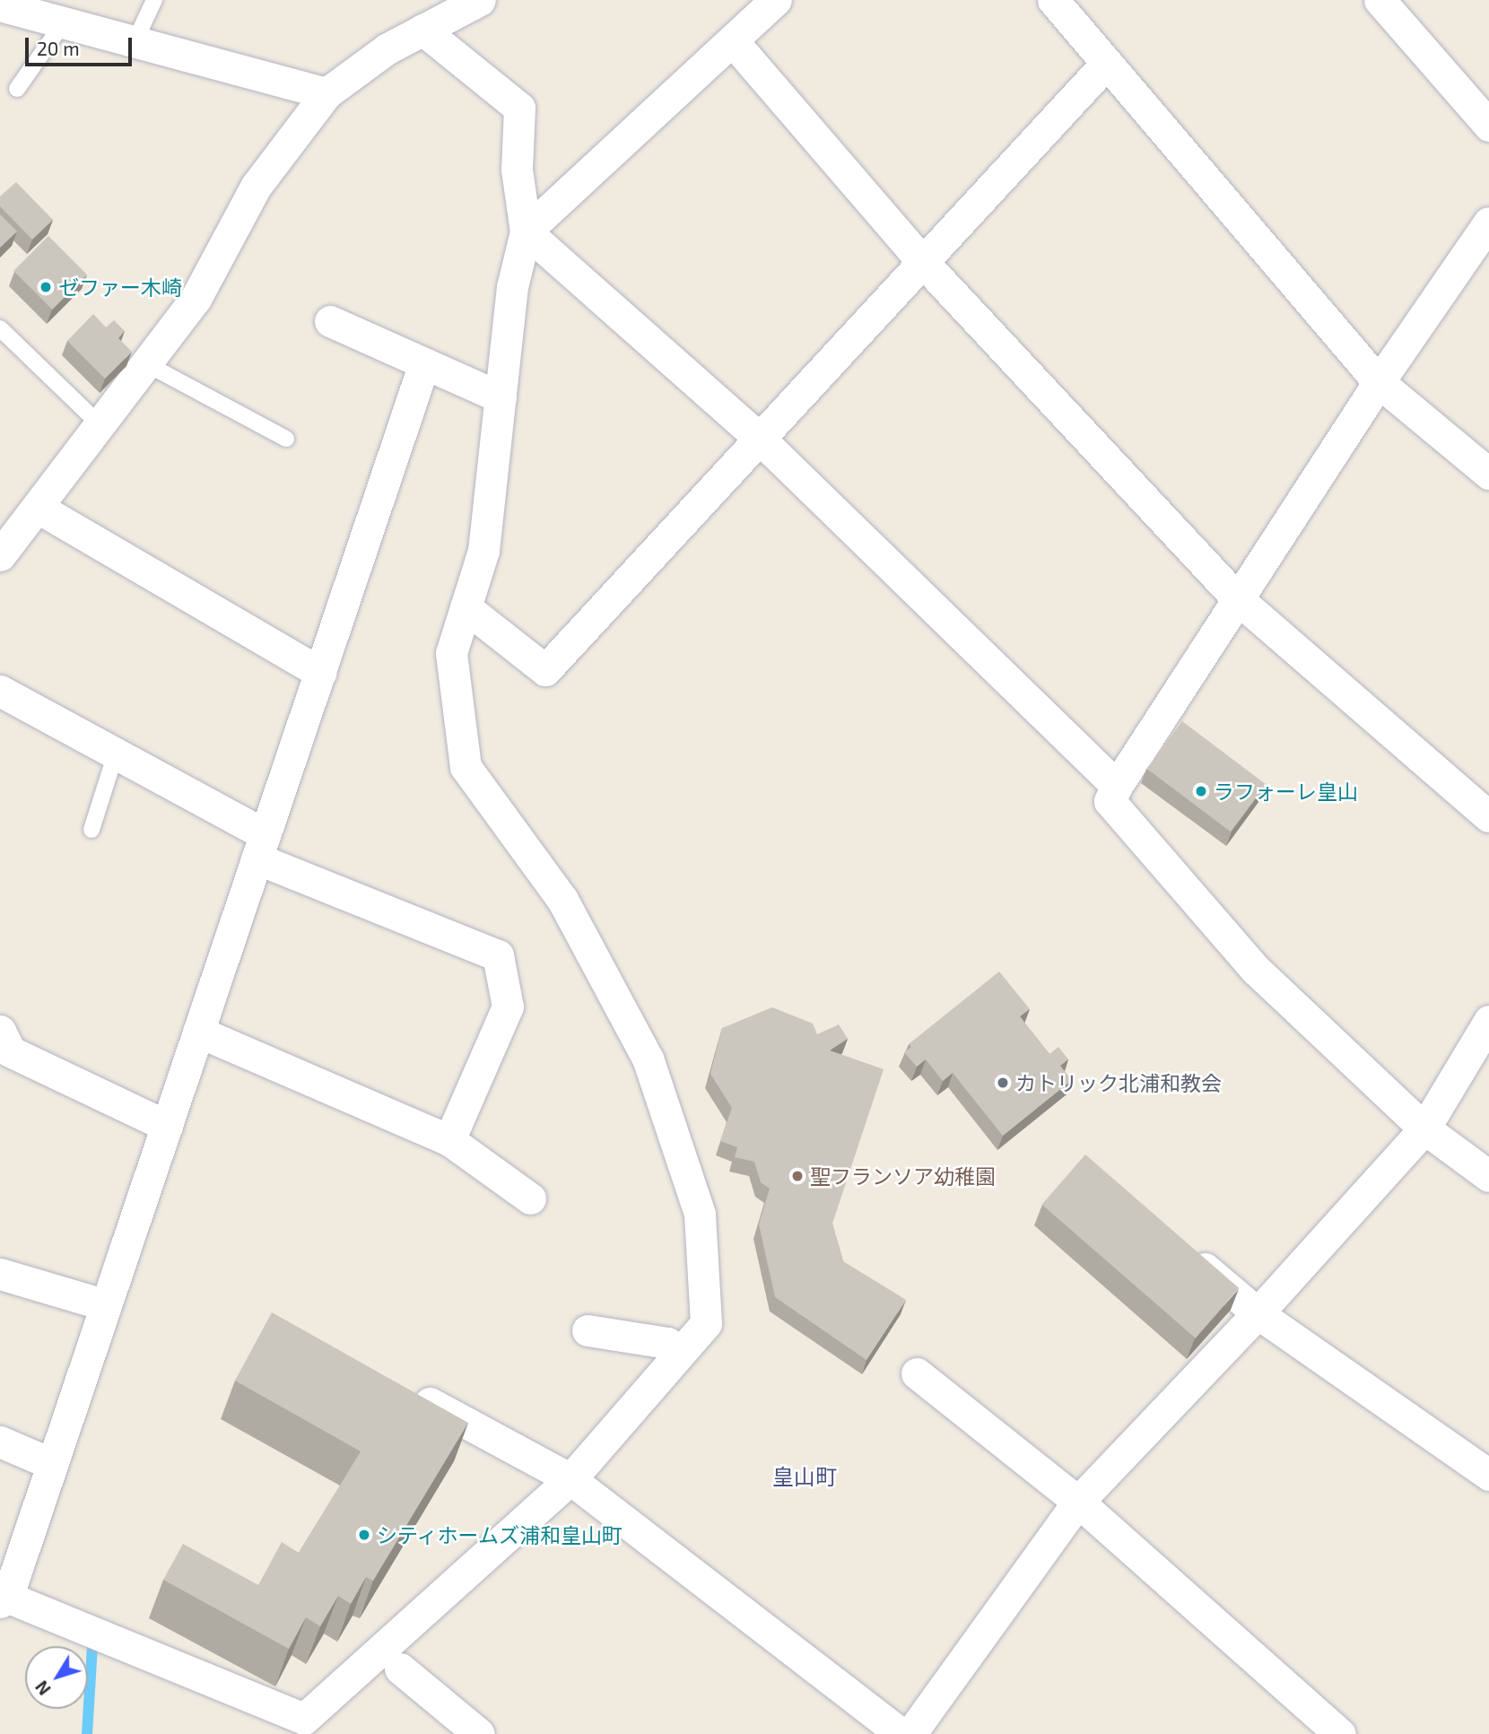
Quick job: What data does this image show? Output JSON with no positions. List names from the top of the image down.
{
  "districts": ["皇山町"],
  "places": [
    "ゼファー木崎",
    "ラフォーレ皇山",
    "カトリック北浦和教会",
    "聖フランソア幼稚園",
    "シティホームズ浦和皇山町"
  ],
  "scale_bar": "20 m",
  "north": "bottom left"
}
